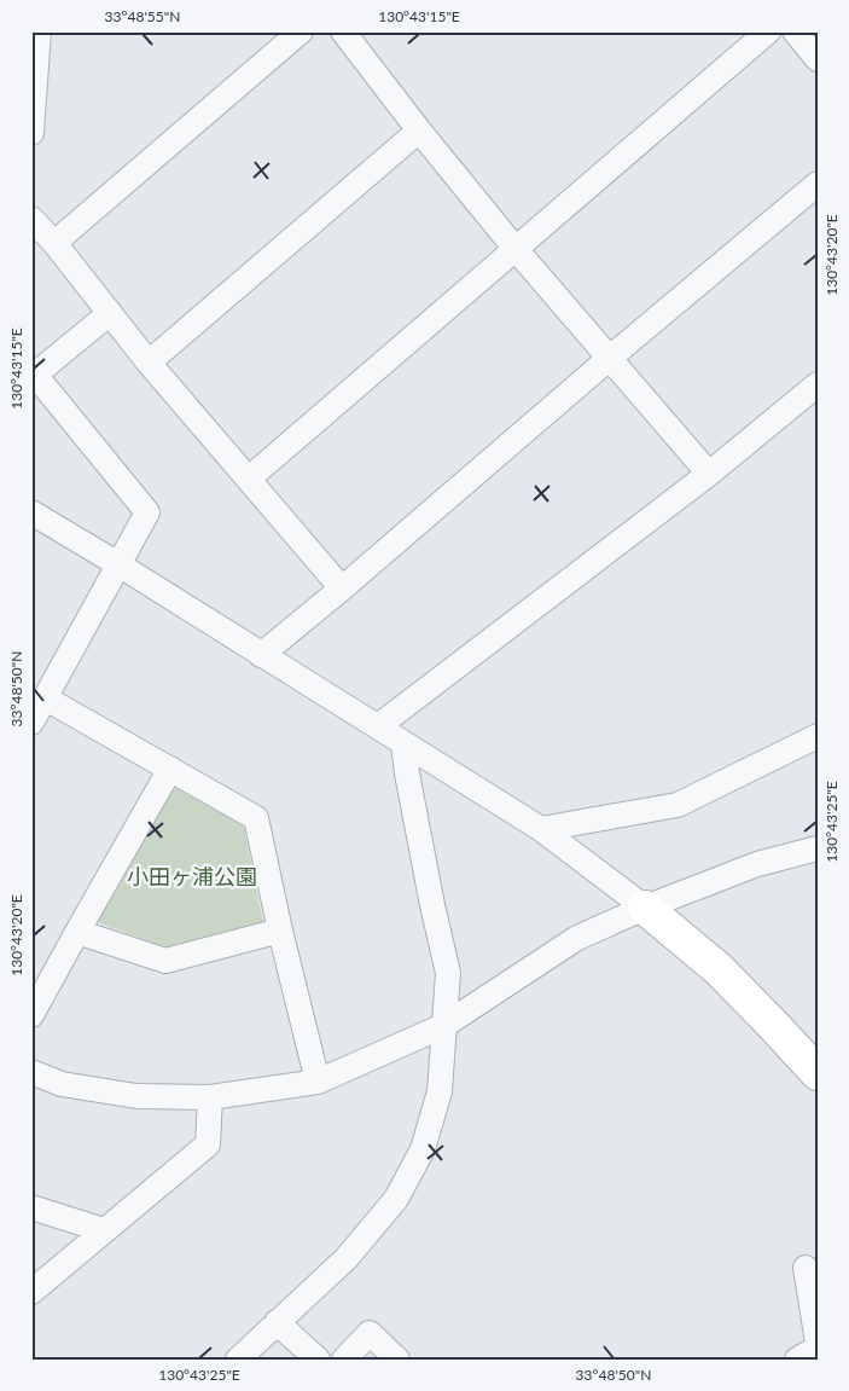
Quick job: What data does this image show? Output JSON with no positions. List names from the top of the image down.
{
  "parks": ["小田ヶ浦公園"],
  "coordinates": [
    "33°48'55\"N",
    "130°43'15\"E",
    "130°43'20\"E",
    "33°48'50\"N",
    "130°43'25\"E"
  ]
}
